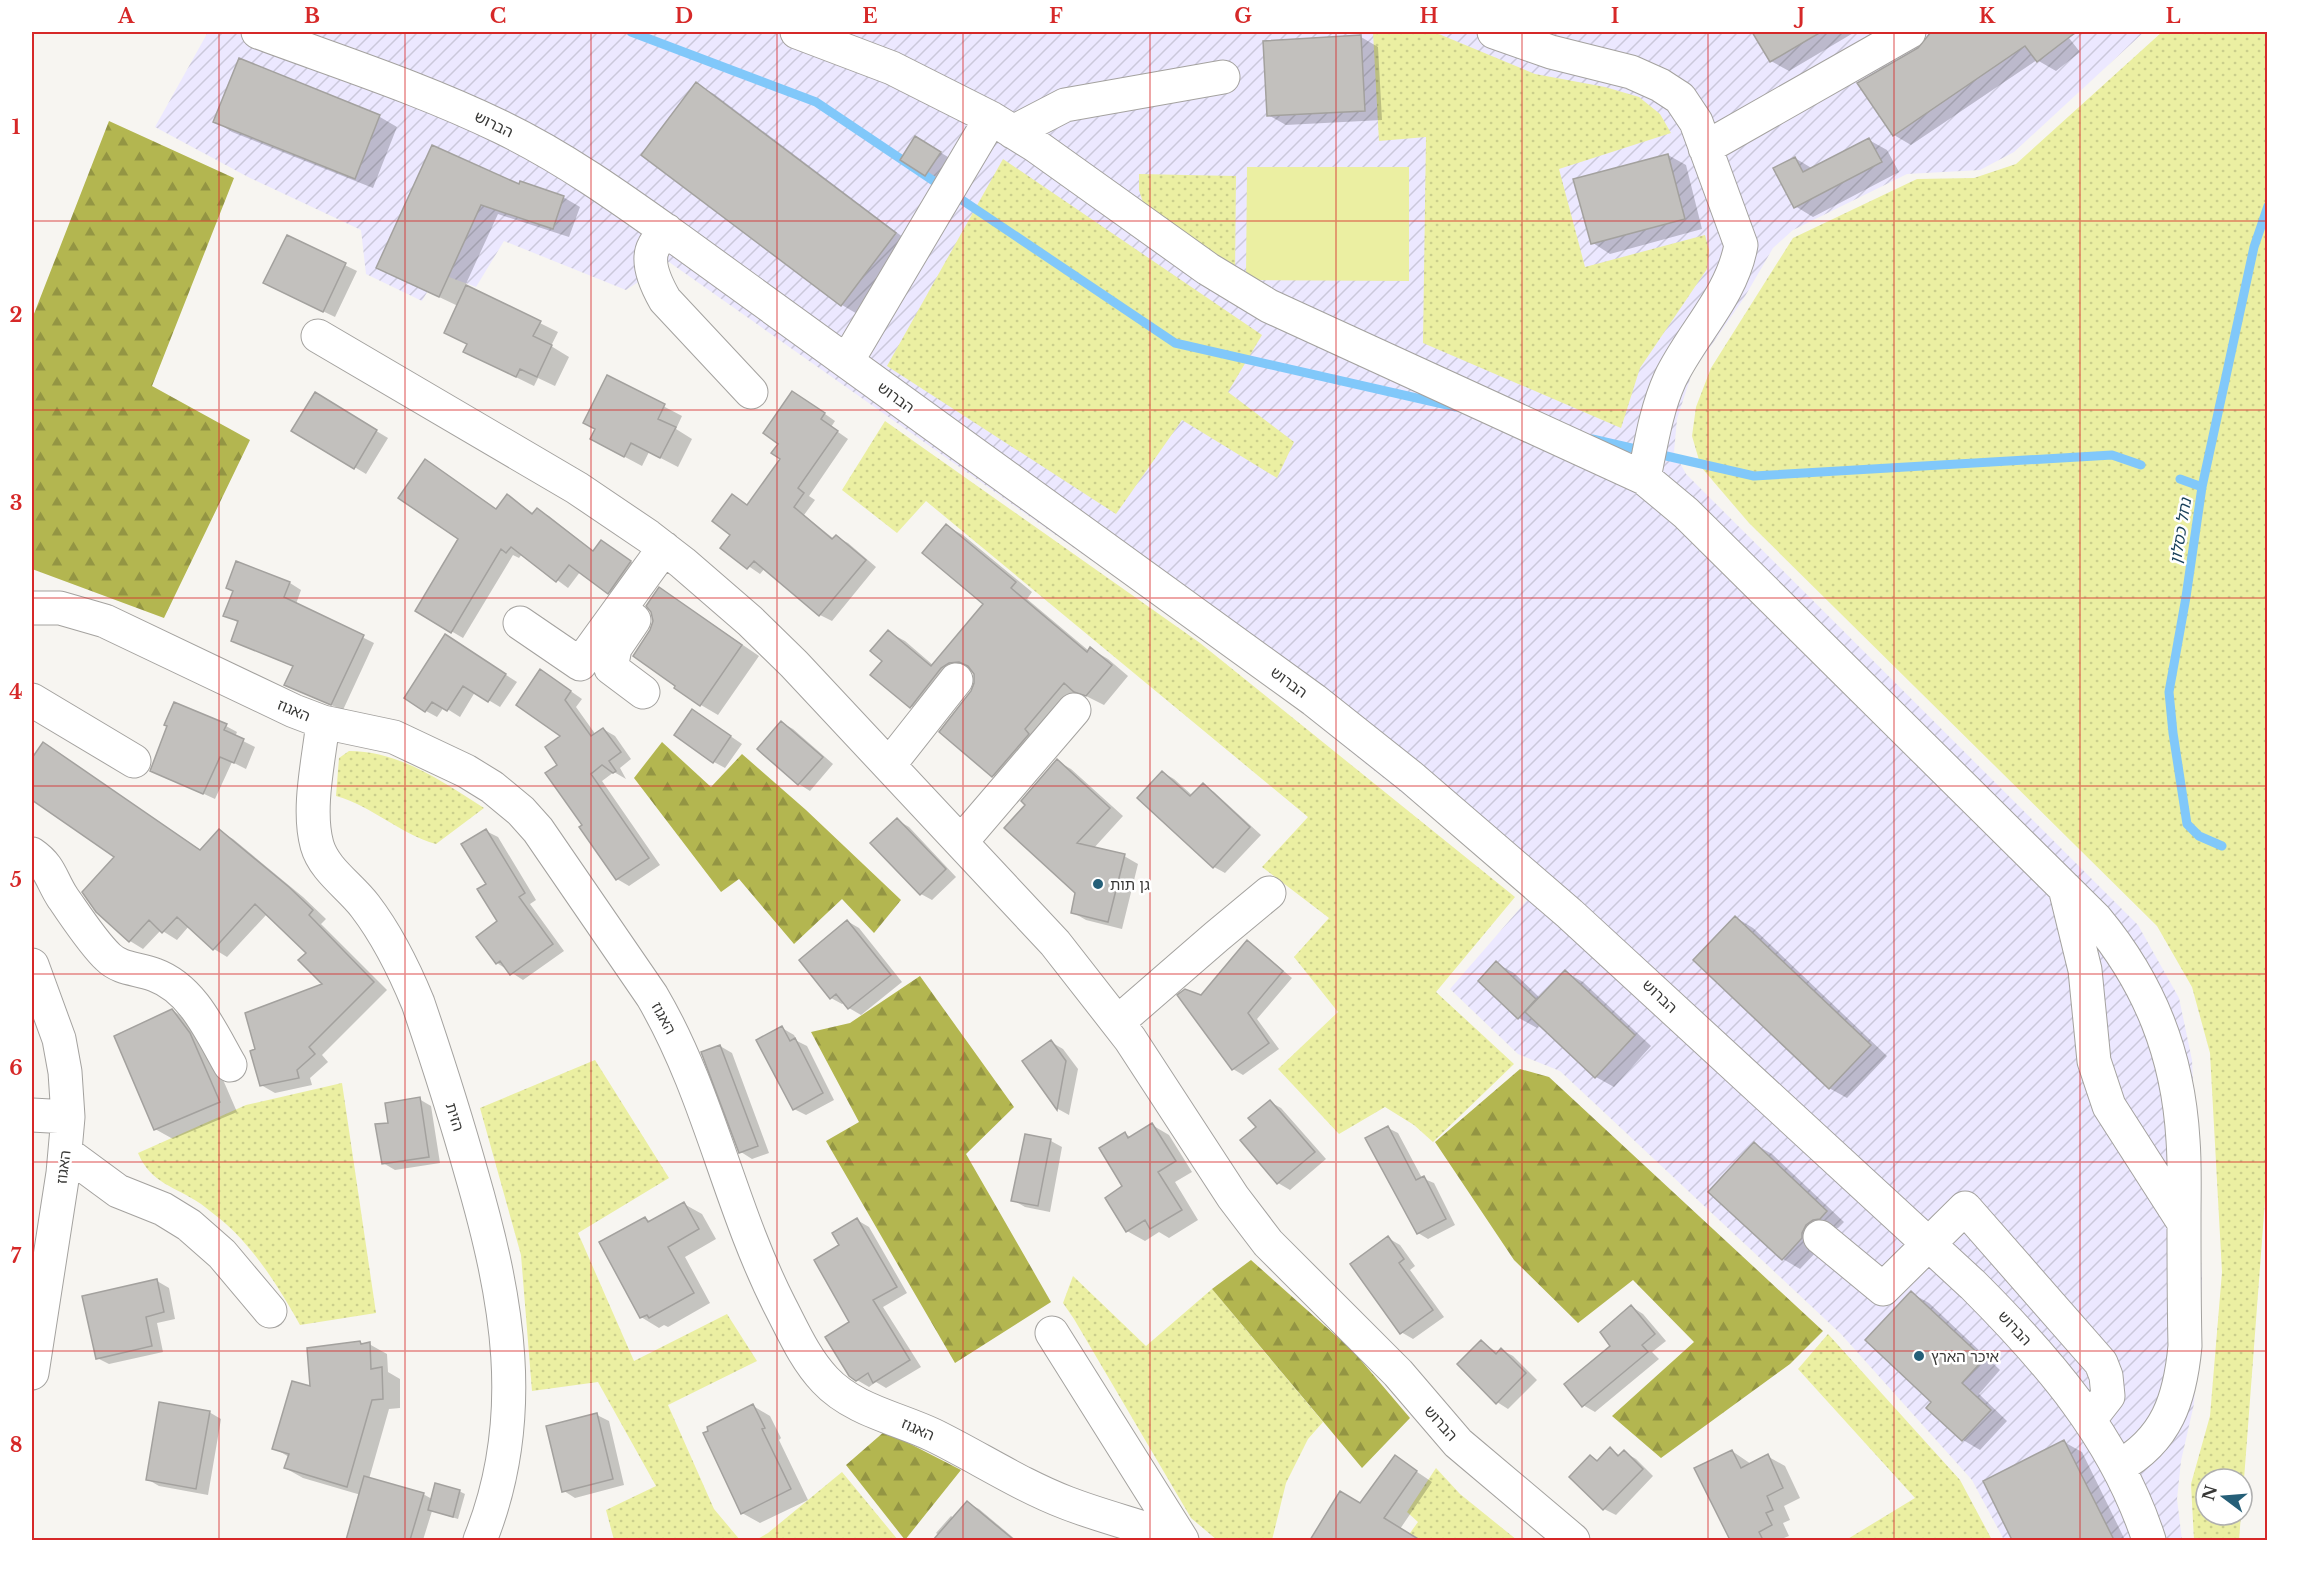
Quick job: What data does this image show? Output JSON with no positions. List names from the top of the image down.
{
  "streets": {
    "street": ["הברוש", "האגוז", "הזית"]
  },
  "crossings": [
    ["האגוז", "הזית"]
  ],
  "water": ["נחל כסלון"],
  "places": ["גן תות", "איכר הארץ"],
  "north": "left",
  "grid": {
    "columns": [
      "A",
      "B",
      "C",
      "D",
      "E",
      "F",
      "G",
      "H",
      "I",
      "J",
      "K",
      "L"
    ],
    "rows": [
      "1",
      "2",
      "3",
      "4",
      "5",
      "6",
      "7",
      "8"
    ]
  }
}
